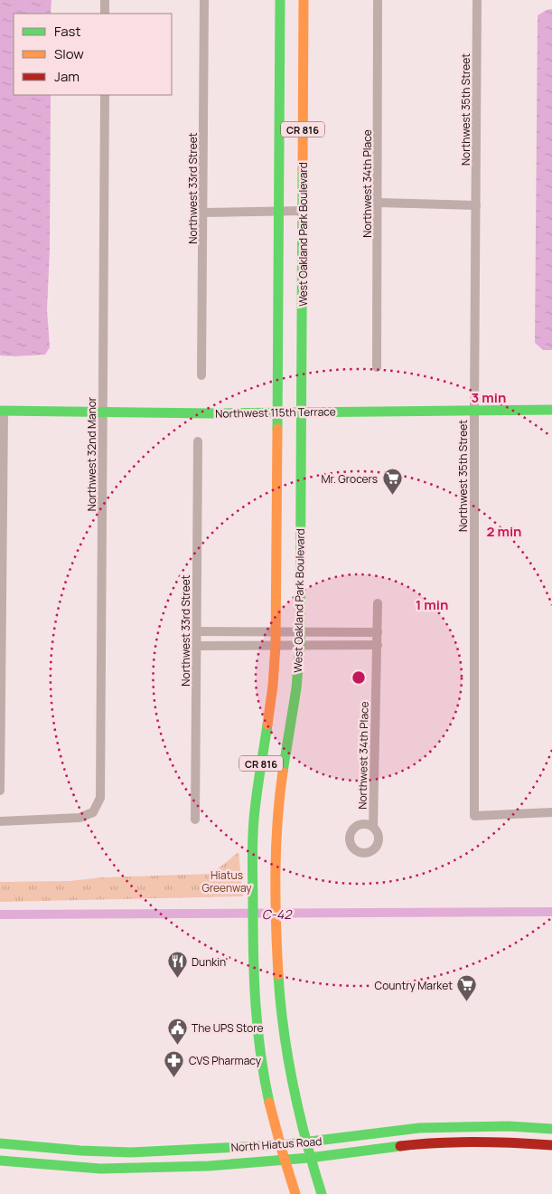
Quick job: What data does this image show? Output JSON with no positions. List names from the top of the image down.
{
  "streets": {
    "main road": [
      "CR 816",
      "West Oakland Park Boulevard",
      "Northwest 115th Terrace",
      "North Hiatus Road"
    ],
    "street": [
      "Northwest 35th Street",
      "Northwest 34th Place",
      "Northwest 33rd Street",
      "Northwest 32nd Manor"
    ]
  },
  "crossings": [
    ["Northwest 35th Street", "Northwest 115th Terrace"],
    ["West Oakland Park Boulevard", "Northwest 115th Terrace"],
    ["West Oakland Park Boulevard", "North Hiatus Road"],
    ["Northwest 115th Terrace", "Northwest 32nd Manor"]
  ],
  "water": ["C-42"],
  "parks": ["Hiatus Greenway"],
  "places": {
    "supermarket": ["Mr. Grocers", "Country Market"],
    "restaurant": ["Dunkin'"],
    "public building": ["The UPS Store"],
    "pharmacy": ["CVS Pharmacy"]
  },
  "legend": ["Fast", "Slow", "Jam"],
  "rings": ["3 min", "2 min", "1 min"]
}
